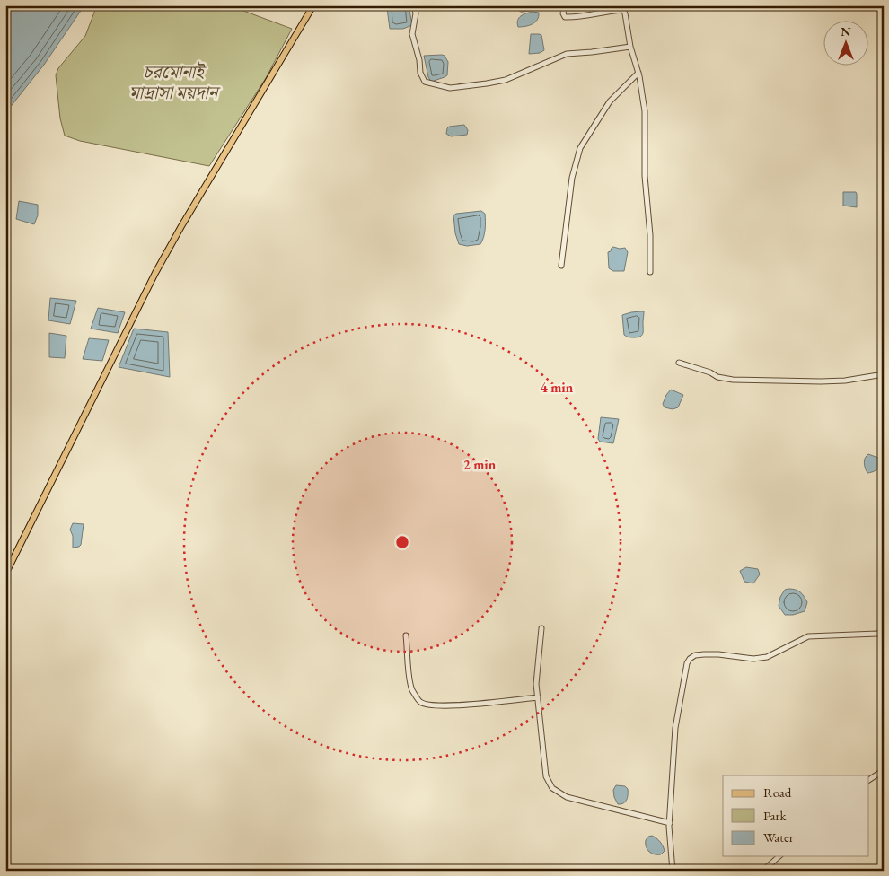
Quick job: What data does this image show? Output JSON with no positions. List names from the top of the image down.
{
  "parks": ["চরমোনাই মাদ্রাসা ময়দান"],
  "legend": ["Road", "Park", "Water"],
  "north": "top",
  "rings": ["4 min", "2 min"]
}
